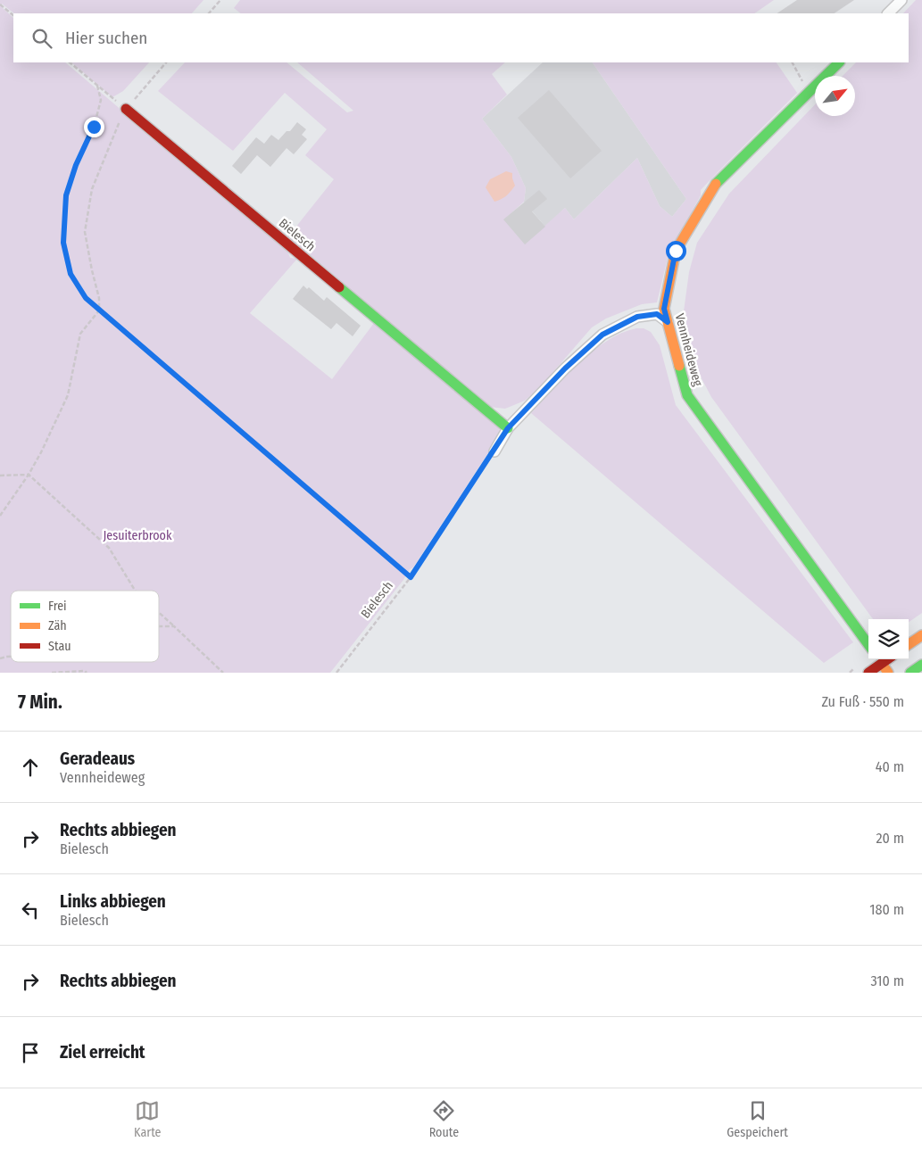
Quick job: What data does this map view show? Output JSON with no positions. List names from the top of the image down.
{
  "streets": {
    "street": ["Bielesch", "Vennheideweg"]
  },
  "parks": ["Jesuiterbrook"],
  "legend": ["Frei", "Zäh", "Stau"],
  "north": "top right",
  "page": {
    "search": "Hier suchen",
    "heading": ["7 Min.", "Zu Fuß · 550 m"],
    "list": [
      ["Geradeaus", "Vennheideweg", "40 m"],
      ["Rechts abbiegen", "Bielesch", "20 m"],
      ["Links abbiegen", "Bielesch", "180 m"],
      ["Rechts abbiegen", "310 m"],
      "Ziel erreicht"
    ],
    "nav": ["Karte", "Route", "Gespeichert"]
  }
}
